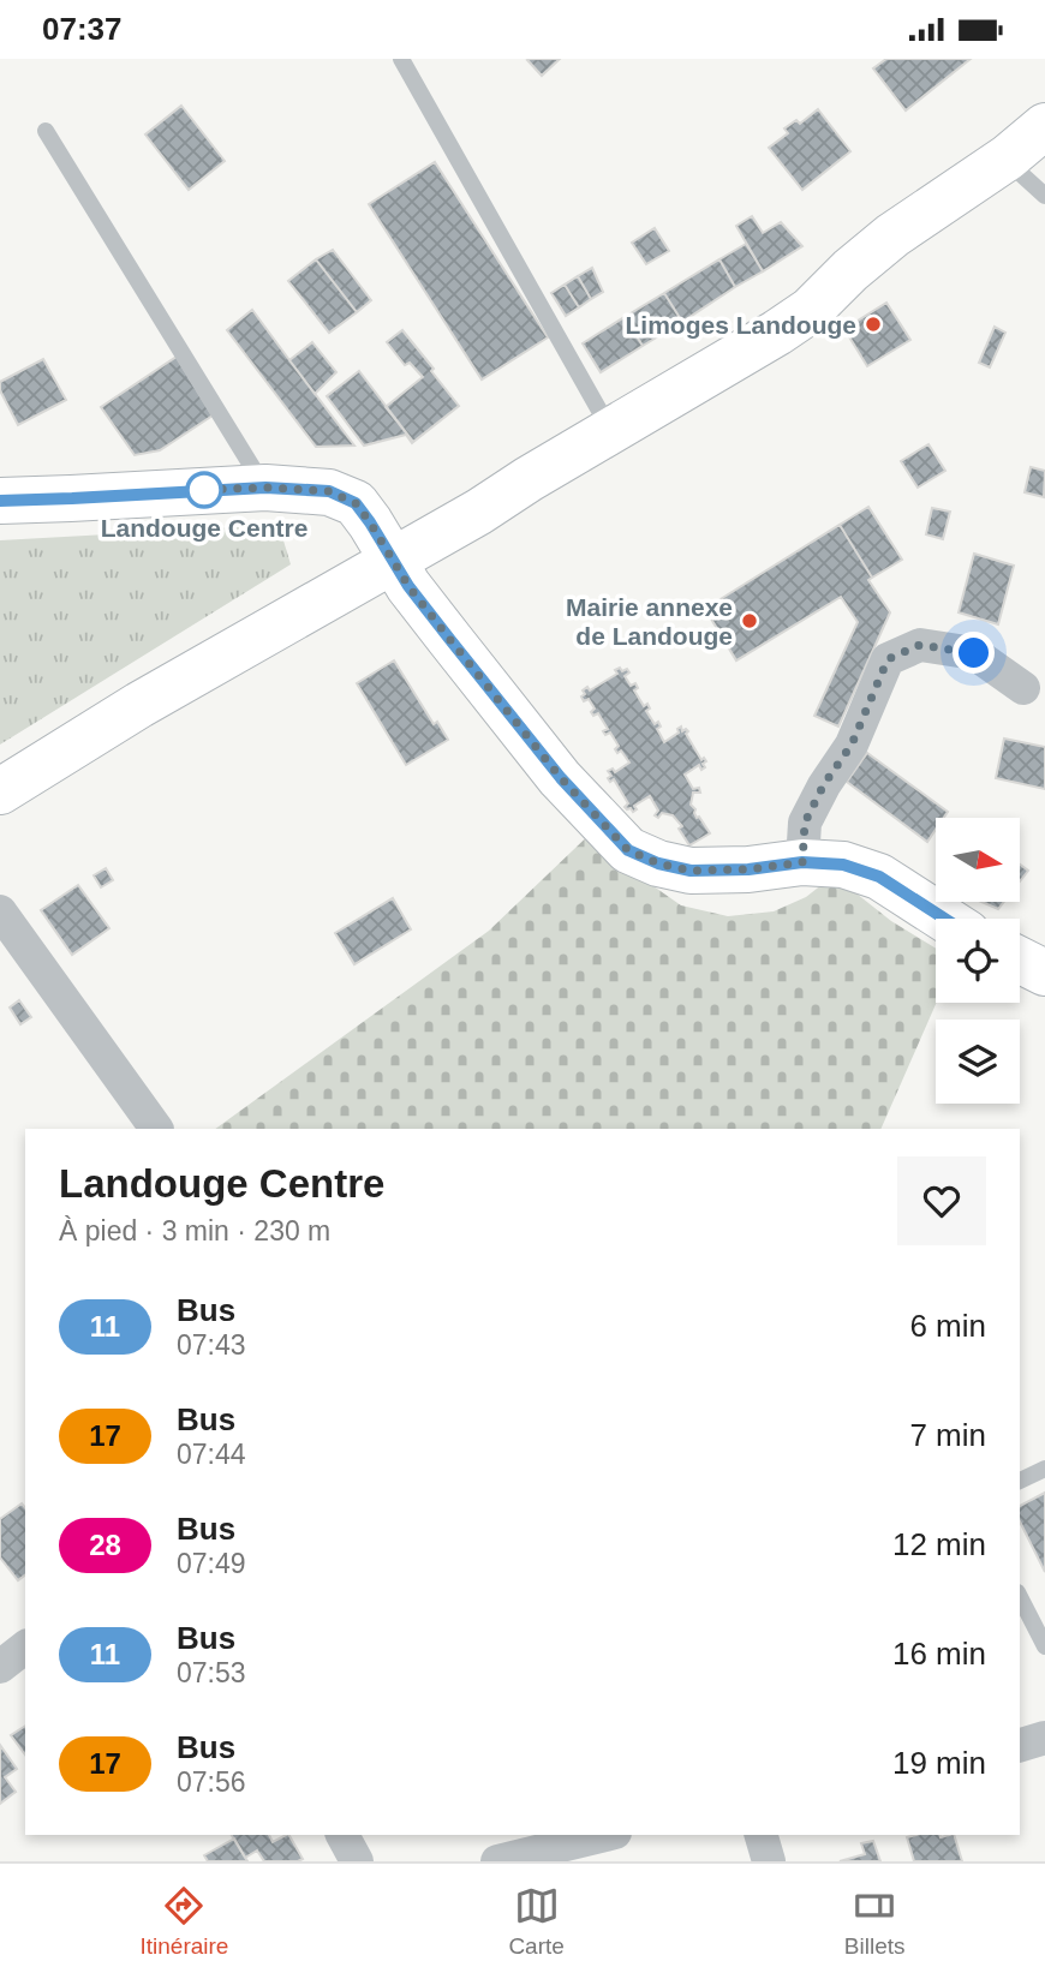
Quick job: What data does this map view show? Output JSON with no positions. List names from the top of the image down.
{
  "places": ["Limoges Landouge", "Landouge Centre", "Mairie annexe de Landouge"],
  "lines": ["bus line 11"],
  "north": "right",
  "page": {
    "status": "07:37",
    "heading": ["Landouge Centre", "À pied · 3 min · 230 m"],
    "list": [
      {
        "mark": "11",
        "name": "Bus",
        "note": "07:43",
        "value": "6 min"
      },
      {
        "mark": "17",
        "name": "Bus",
        "note": "07:44",
        "value": "7 min"
      },
      {
        "mark": "28",
        "name": "Bus",
        "note": "07:49",
        "value": "12 min"
      },
      {
        "mark": "11",
        "name": "Bus",
        "note": "07:53",
        "value": "16 min"
      },
      {
        "mark": "17",
        "name": "Bus",
        "note": "07:56",
        "value": "19 min"
      }
    ],
    "tabs": ["Itinéraire", "Carte", "Billets"]
  }
}
